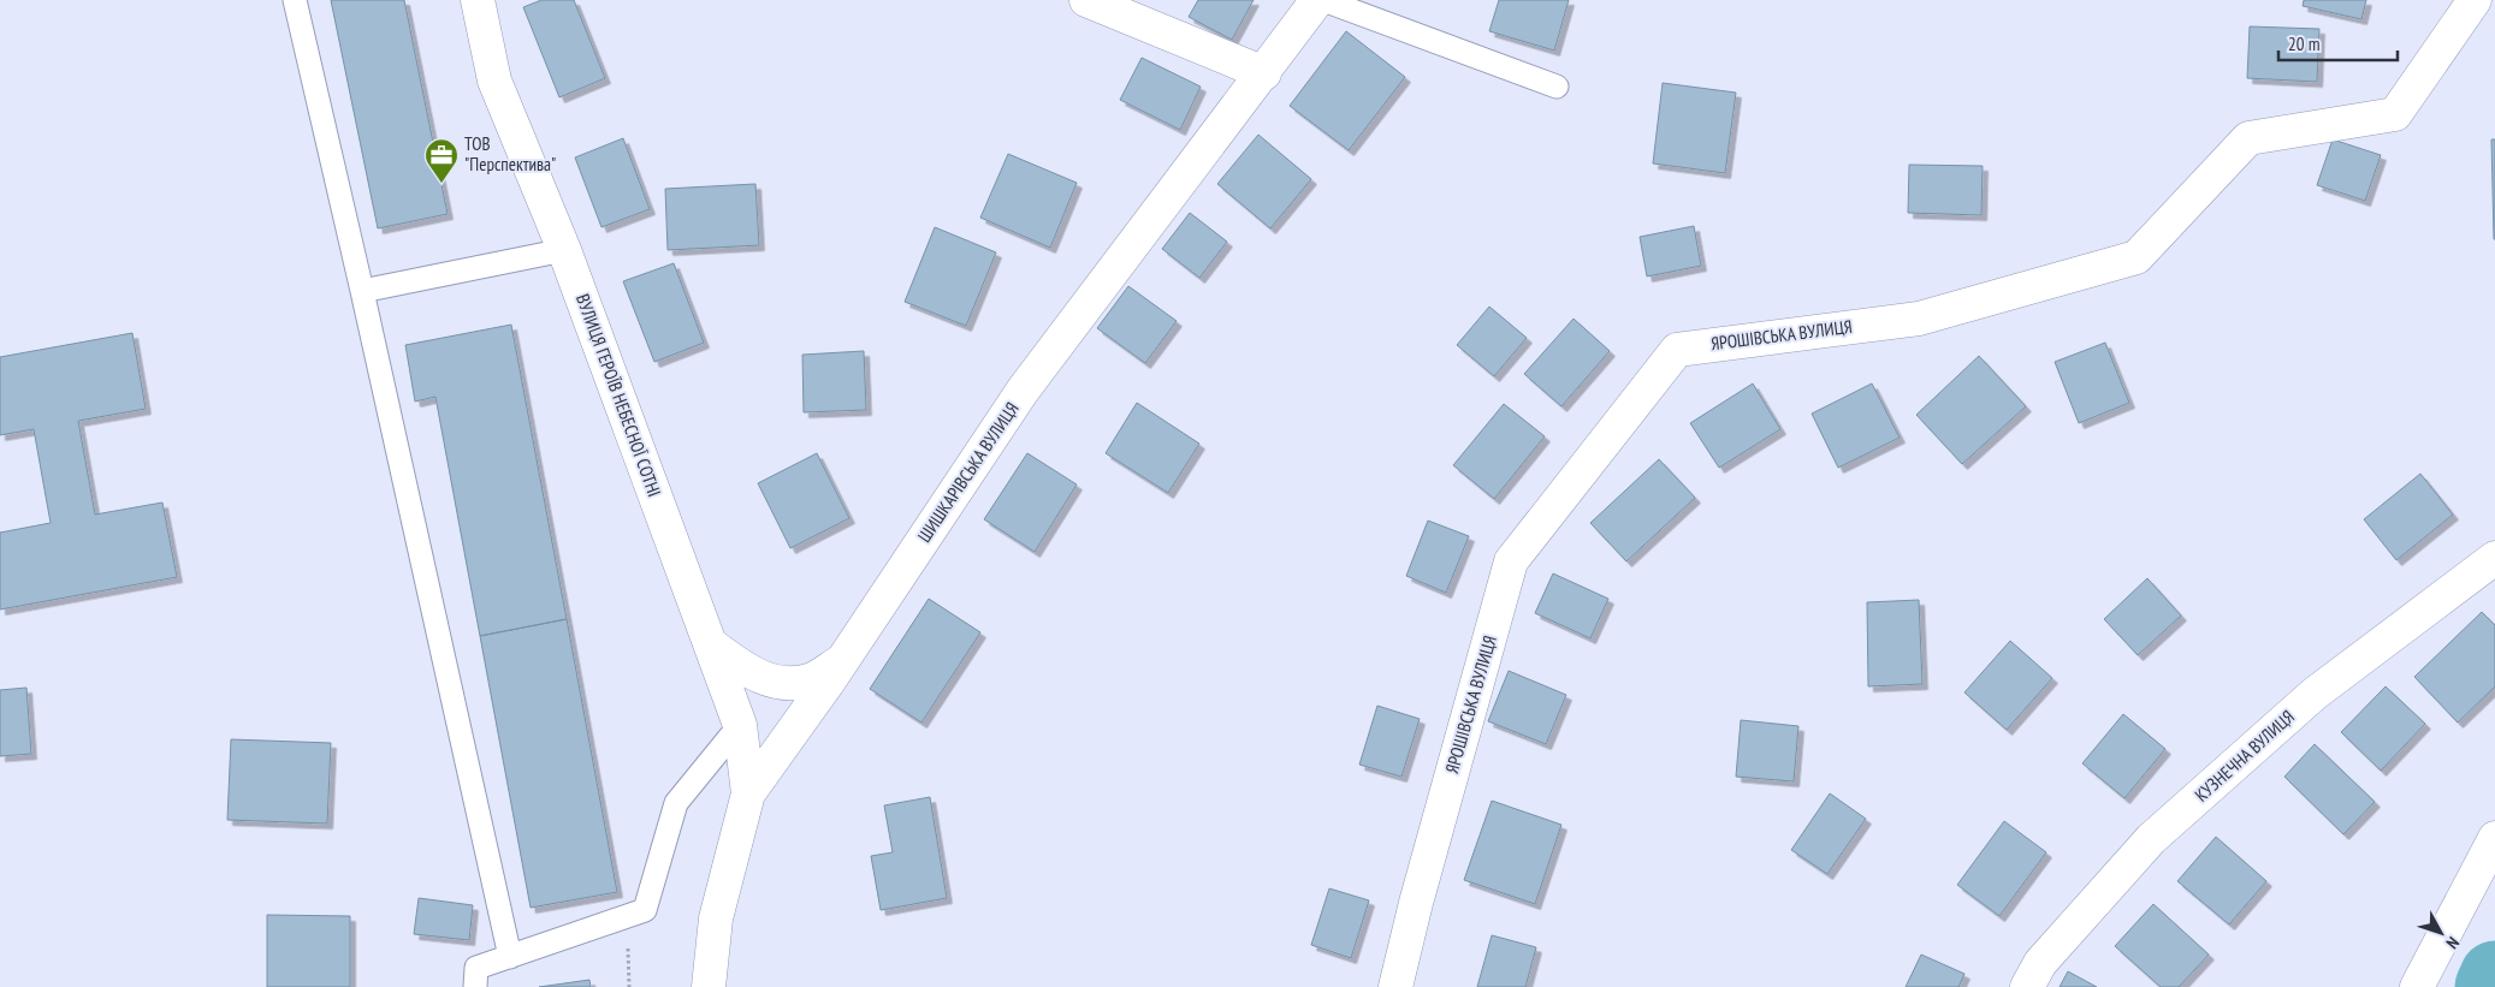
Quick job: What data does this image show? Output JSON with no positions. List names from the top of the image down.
{
  "streets": {
    "street": [
      "ЯРОШІВСЬКА ВУЛИЦЯ",
      "ВУЛИЦЯ ГЕРОЇВ НЕБЕСНОЇ СОТНІ",
      "ШИШКАРІВСЬКА ВУЛИЦЯ",
      "КУЗНЕЧНА ВУЛИЦЯ"
    ]
  },
  "crossings": [
    ["ВУЛИЦЯ ГЕРОЇВ НЕБЕСНОЇ СОТНІ", "ШИШКАРІВСЬКА ВУЛИЦЯ"]
  ],
  "places": {
    "office": ["ТОВ \"Перспектива\""]
  },
  "scale_bar": "20 m",
  "north": "bottom right"
}
